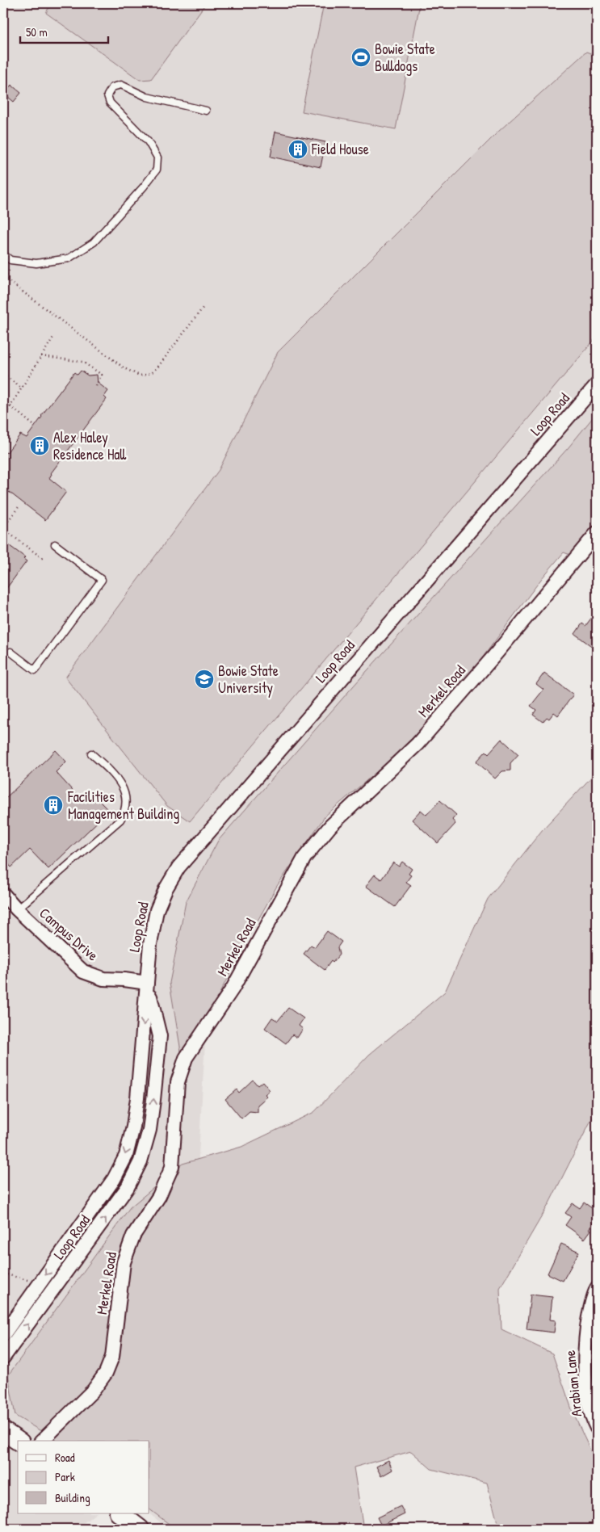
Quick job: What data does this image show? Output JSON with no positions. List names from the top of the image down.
{
  "streets": {
    "street": [
      "Loop Road",
      "Merkel Road",
      "Campus Drive",
      "Arabian Lane"
    ]
  },
  "crossings": [
    ["Loop Road", "Campus Drive"]
  ],
  "places": {
    "sports": ["Bowie State Bulldogs"],
    "building": ["Field House", "Alex Haley Residence Hall", "Facilities Management Building"],
    "school or university": ["Bowie State University"]
  },
  "legend": ["Road", "Park", "Building"],
  "scale_bar": "50 m"
}
